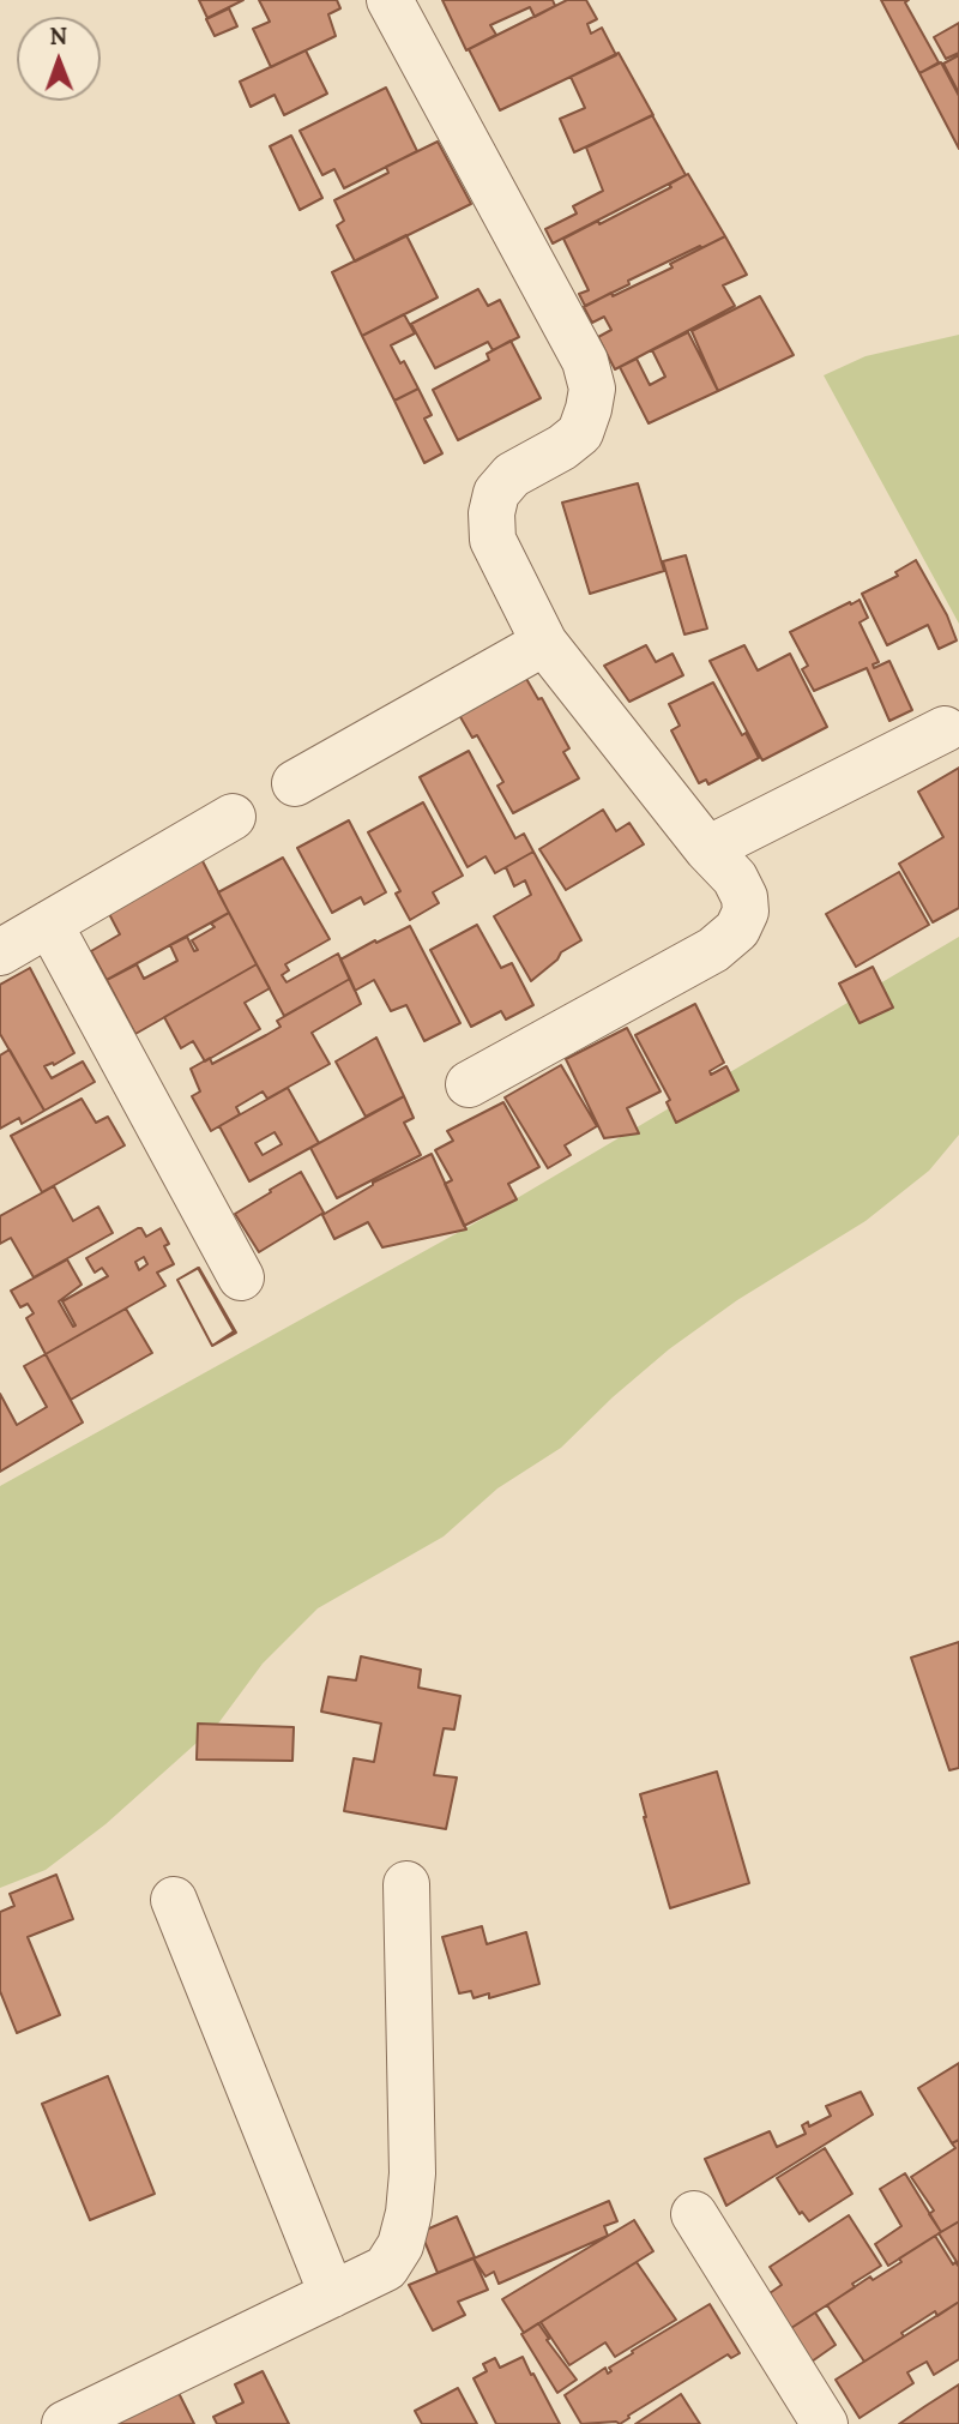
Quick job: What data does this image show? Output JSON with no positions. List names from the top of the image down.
{
  "north": "top"
}
